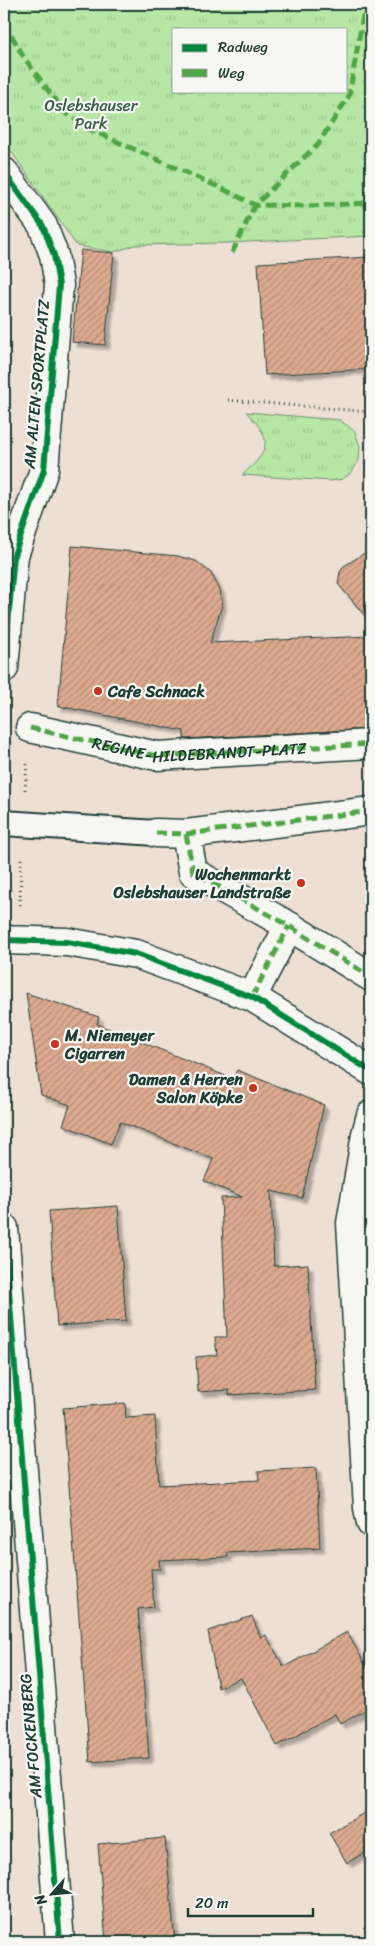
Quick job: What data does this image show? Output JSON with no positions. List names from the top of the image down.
{
  "streets": {
    "street": ["AM ALTEN SPORTPLATZ", "REGINE-HILDEBRANDT-PLATZ", "AM FOCKENBERG"]
  },
  "parks": ["Oslebshauser Park"],
  "places": [
    "Cafe Schnack",
    "Wochenmarkt Oslebshauser Landstraße",
    "M. Niemeyer Cigarren",
    "Damen & Herren Salon Köpke"
  ],
  "legend": ["Radweg", "Weg"],
  "scale_bar": "20 m",
  "north": "bottom left"
}
